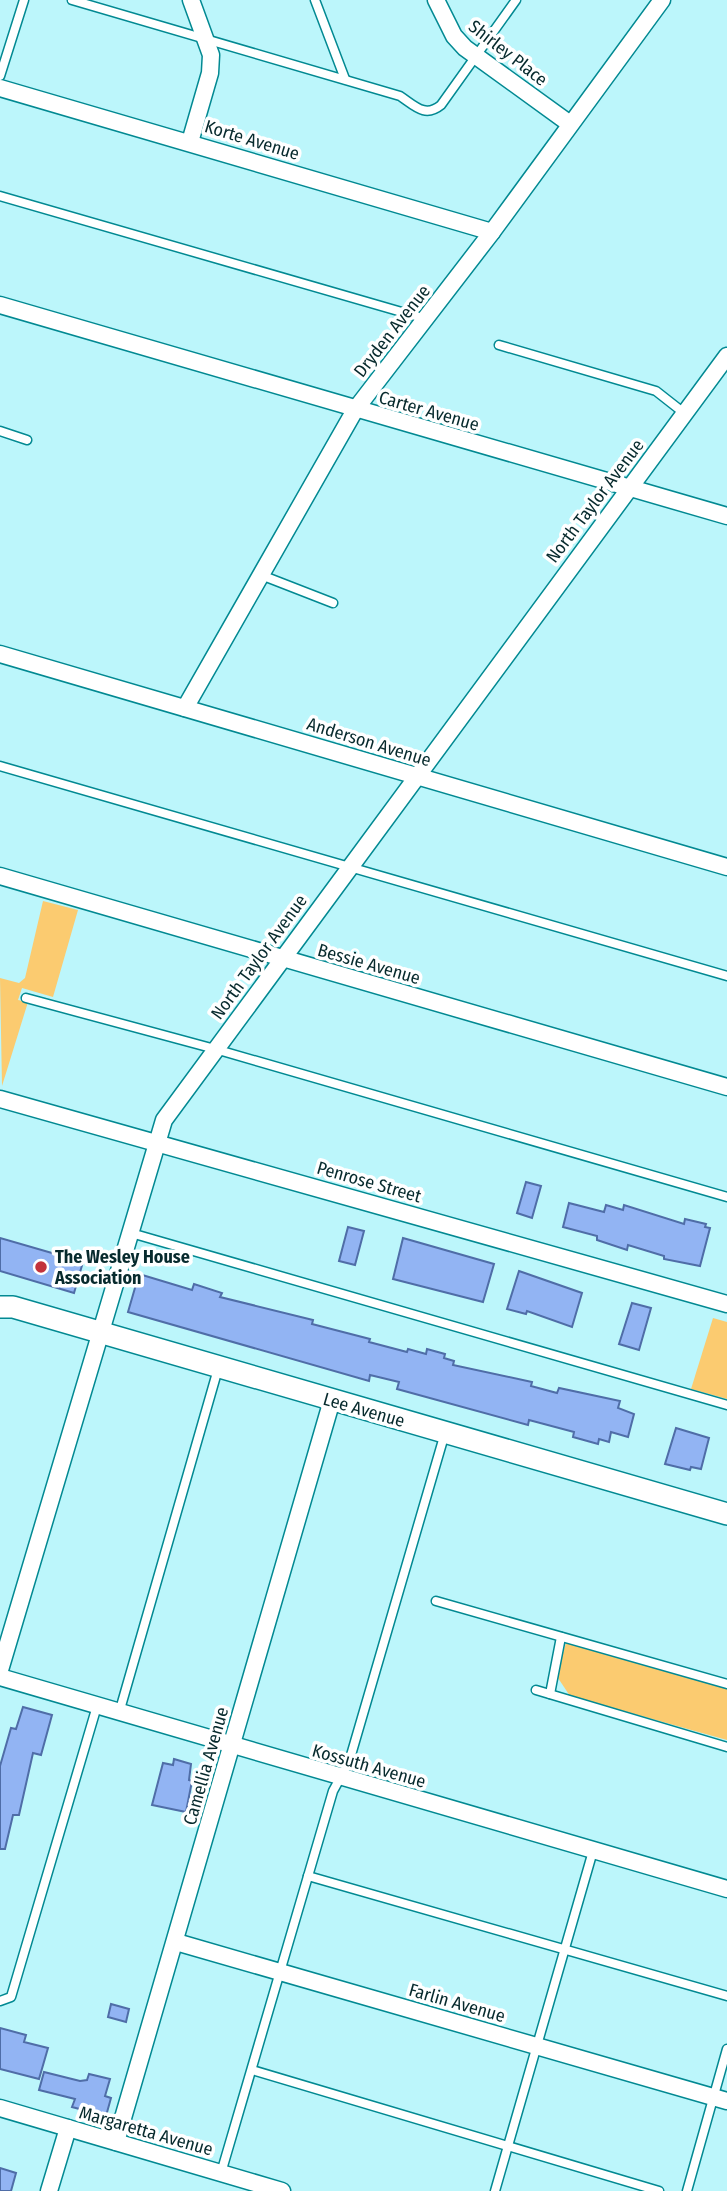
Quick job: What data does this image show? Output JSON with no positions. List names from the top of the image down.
{
  "streets": {
    "street": [
      "Shirley Place",
      "Korte Avenue",
      "Dryden Avenue",
      "Carter Avenue",
      "North Taylor Avenue",
      "Anderson Avenue",
      "Bessie Avenue",
      "Penrose Street",
      "Lee Avenue",
      "Camellia Avenue",
      "Kossuth Avenue",
      "Farlin Avenue",
      "Margaretta Avenue"
    ]
  },
  "crossings": [
    ["Shirley Place", "Dryden Avenue"],
    ["Korte Avenue", "Dryden Avenue"],
    ["Dryden Avenue", "Carter Avenue"],
    ["Dryden Avenue", "Anderson Avenue"],
    ["Carter Avenue", "North Taylor Avenue"],
    ["North Taylor Avenue", "Anderson Avenue"],
    ["North Taylor Avenue", "Bessie Avenue"],
    ["North Taylor Avenue", "Penrose Street"],
    ["North Taylor Avenue", "Lee Avenue"],
    ["Lee Avenue", "Camellia Avenue"],
    ["Camellia Avenue", "Kossuth Avenue"],
    ["Camellia Avenue", "Farlin Avenue"],
    ["Camellia Avenue", "Margaretta Avenue"]
  ],
  "places": ["The Wesley House Association"]
}
